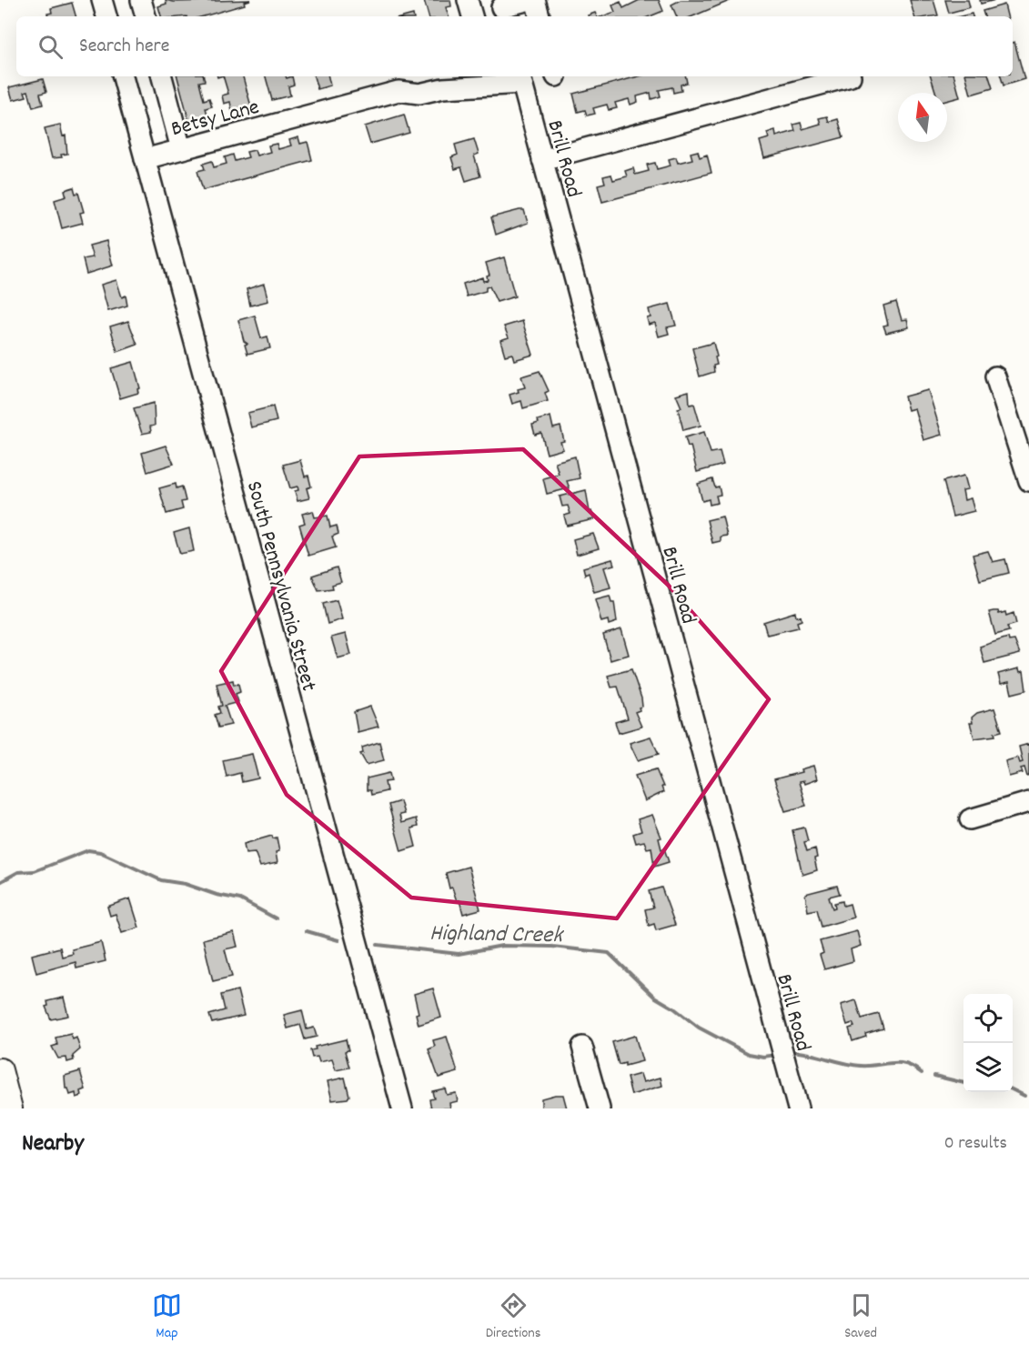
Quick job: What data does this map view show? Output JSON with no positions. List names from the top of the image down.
{
  "streets": {
    "street": ["Betsy Lane", "Brill Road", "South Pennsylvania Street"]
  },
  "crossings": [
    ["Betsy Lane", "Brill Road"],
    ["Betsy Lane", "South Pennsylvania Street"]
  ],
  "water": ["Highland Creek"],
  "north": "top",
  "page": {
    "search": "Search here",
    "heading": ["Nearby", "0 results"],
    "nav": ["Map", "Directions", "Saved"]
  }
}
